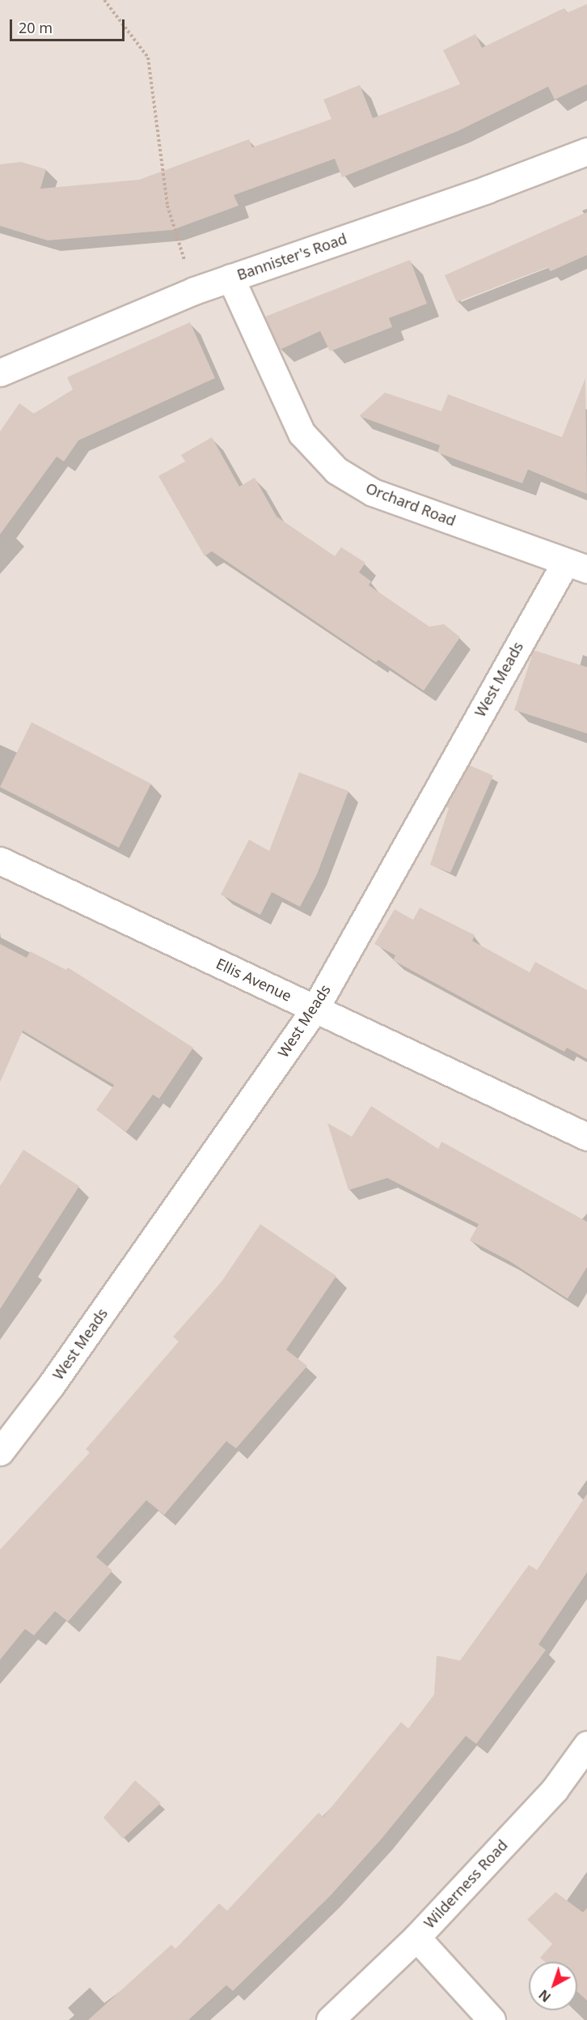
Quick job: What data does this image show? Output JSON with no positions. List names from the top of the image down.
{
  "streets": {
    "street": [
      "Bannister's Road",
      "Orchard Road",
      "West Meads",
      "Ellis Avenue",
      "Wilderness Road"
    ]
  },
  "crossings": [
    ["Bannister's Road", "Orchard Road"],
    ["Orchard Road", "West Meads"],
    ["West Meads", "Ellis Avenue"]
  ],
  "scale_bar": "20 m",
  "north": "bottom left"
}
